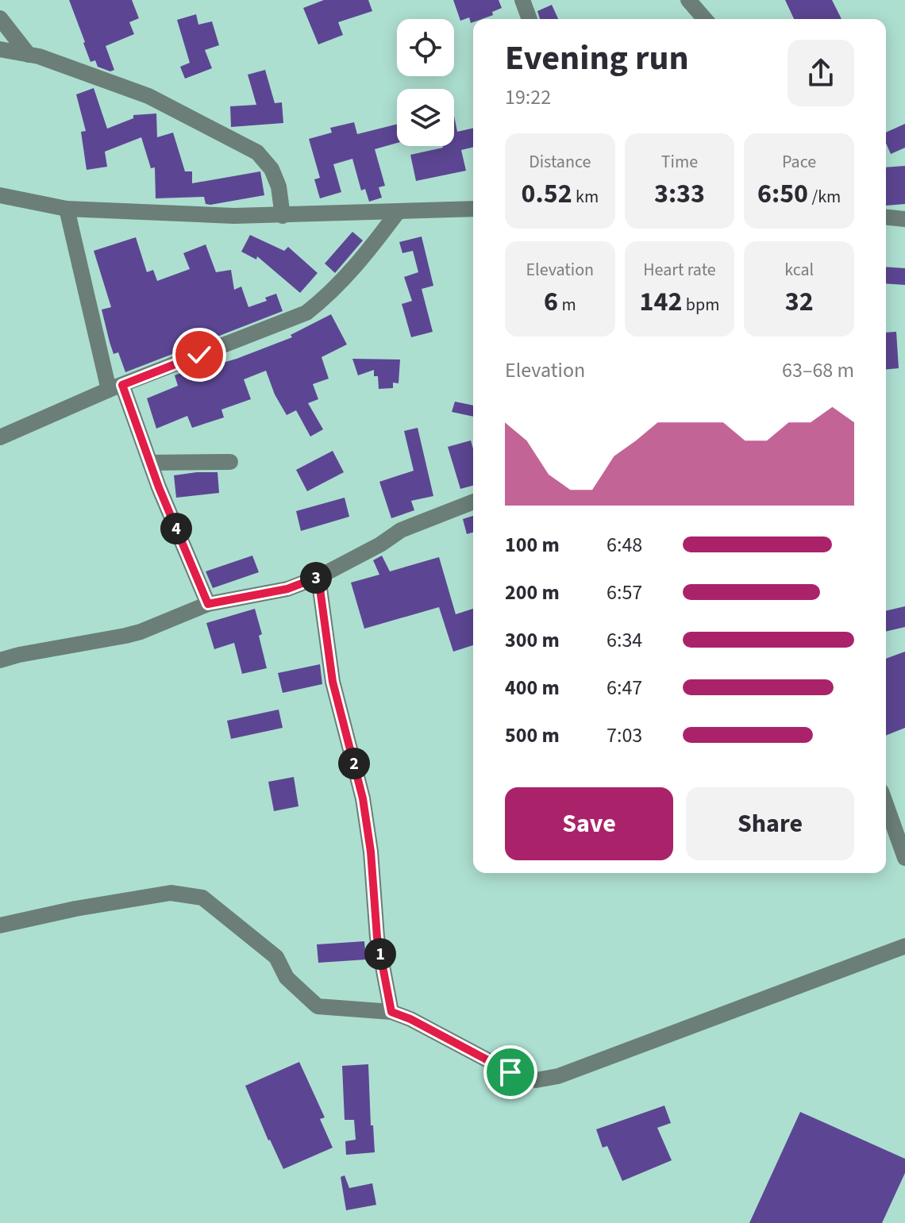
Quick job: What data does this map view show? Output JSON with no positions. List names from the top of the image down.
{
  "page": {
    "heading": ["Evening run", "19:22"],
    "stats": [
      ["Distance", "0.52 km"],
      ["Time", "3:33"],
      ["Pace", "6:50 /km"],
      ["Elevation", "6 m"],
      ["Heart rate", "142 bpm"],
      ["kcal", "32"]
    ],
    "chart": ["Elevation", "63–68 m"],
    "pins": [
      "4",
      "3",
      "2",
      "1"
    ],
    "list": [
      {
        "name": "100 m",
        "note": "6:48"
      },
      {
        "name": "200 m",
        "note": "6:57"
      },
      {
        "name": "300 m",
        "note": "6:34"
      },
      {
        "name": "400 m",
        "note": "6:47"
      },
      {
        "name": "500 m",
        "note": "7:03"
      }
    ],
    "buttons": ["Save", "Share"]
  }
}
